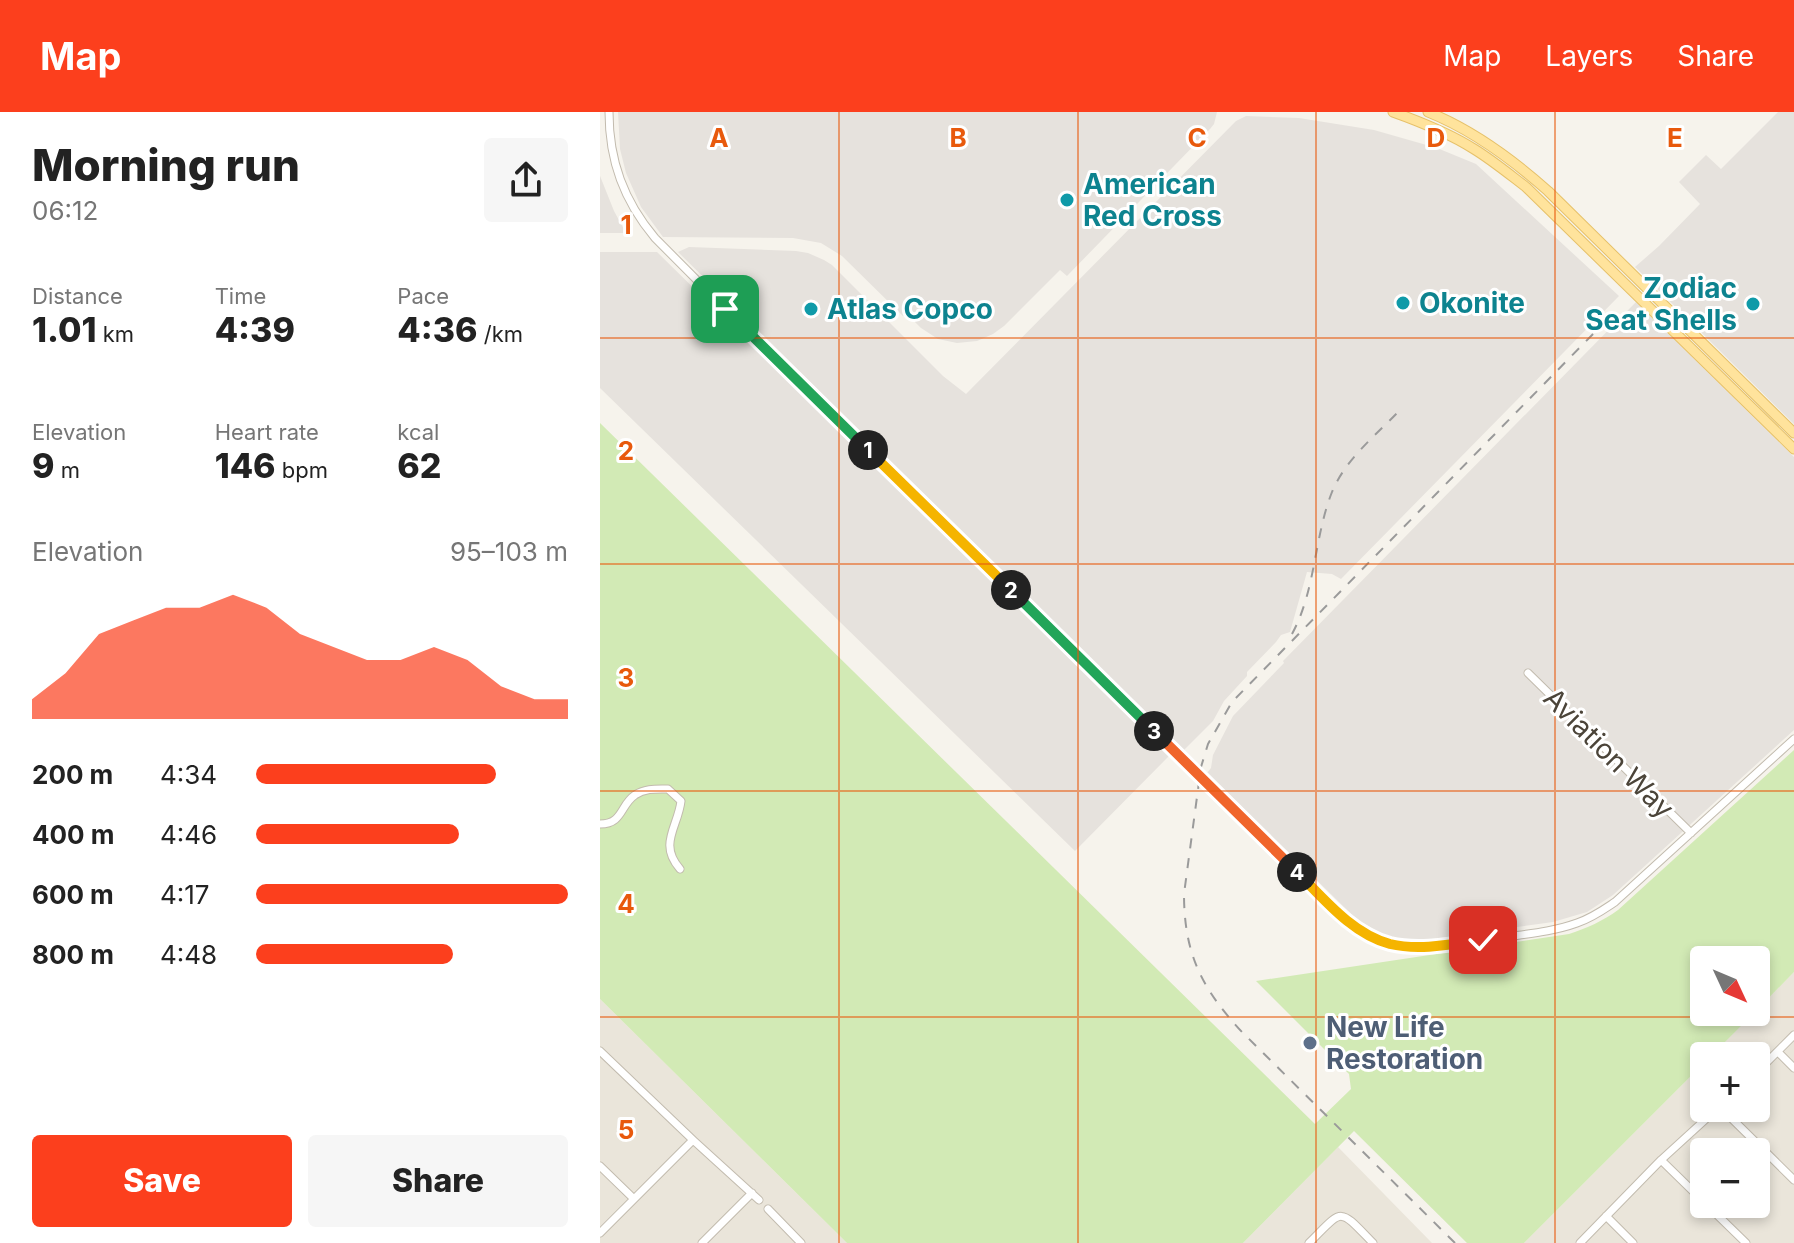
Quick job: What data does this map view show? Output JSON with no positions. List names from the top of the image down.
{
  "streets": {
    "street": ["Aviation Way"]
  },
  "places": [
    "American Red Cross",
    "Okonite",
    "Zodiac Seat Shells",
    "Atlas Copco",
    "New Life Restoration"
  ],
  "north": "bottom right",
  "page": {
    "header": "Map",
    "nav": ["Map", "Layers", "Share"],
    "heading": ["Morning run", "06:12"],
    "stats": [
      ["Distance", "1.01 km"],
      ["Time", "4:39"],
      ["Pace", "4:36 /km"],
      ["Elevation", "9 m"],
      ["Heart rate", "146 bpm"],
      ["kcal", "62"]
    ],
    "pins": [
      "1",
      "2",
      "3",
      "4"
    ],
    "chart": ["Elevation", "95–103 m"],
    "list": [
      {
        "name": "200 m",
        "note": "4:34"
      },
      {
        "name": "400 m",
        "note": "4:46"
      },
      {
        "name": "600 m",
        "note": "4:17"
      },
      {
        "name": "800 m",
        "note": "4:48"
      }
    ],
    "map_buttons": ["+", "−"],
    "buttons": ["Save", "Share"]
  },
  "grid": {
    "columns": [
      "A",
      "B",
      "C",
      "D",
      "E"
    ],
    "rows": [
      "1",
      "2",
      "3",
      "4",
      "5"
    ]
  }
}
